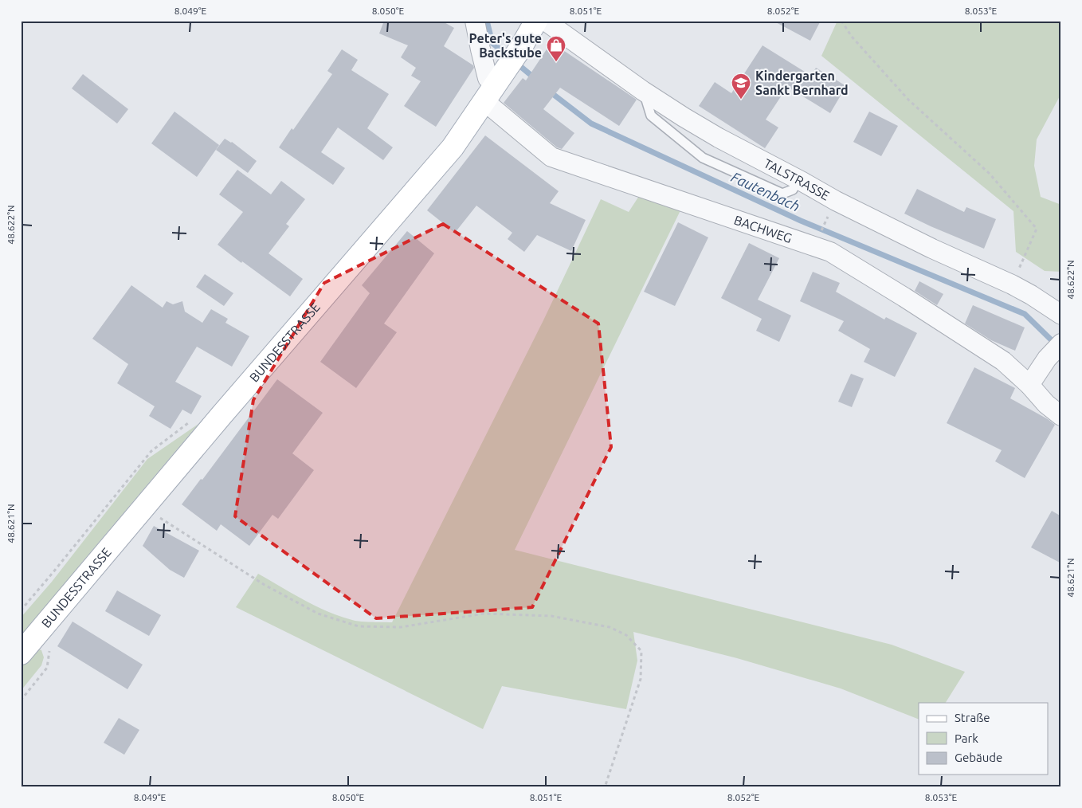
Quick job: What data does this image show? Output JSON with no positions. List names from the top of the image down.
{
  "streets": {
    "main road": ["BUNDESSTRASSE"],
    "street": ["TALSTRASSE", "BACHWEG"]
  },
  "crossings": [
    ["BACHWEG", "BUNDESSTRASSE"]
  ],
  "water": ["Fautenbach"],
  "places": {
    "shop": ["Peter's gute Backstube"],
    "school or university": ["Kindergarten Sankt Bernhard"]
  },
  "legend": ["Straße", "Park", "Gebäude"],
  "coordinates": [
    "8.049°E",
    "8.050°E",
    "8.051°E",
    "8.052°E",
    "8.053°E",
    "48.622°N",
    "48.621°N"
  ]
}
